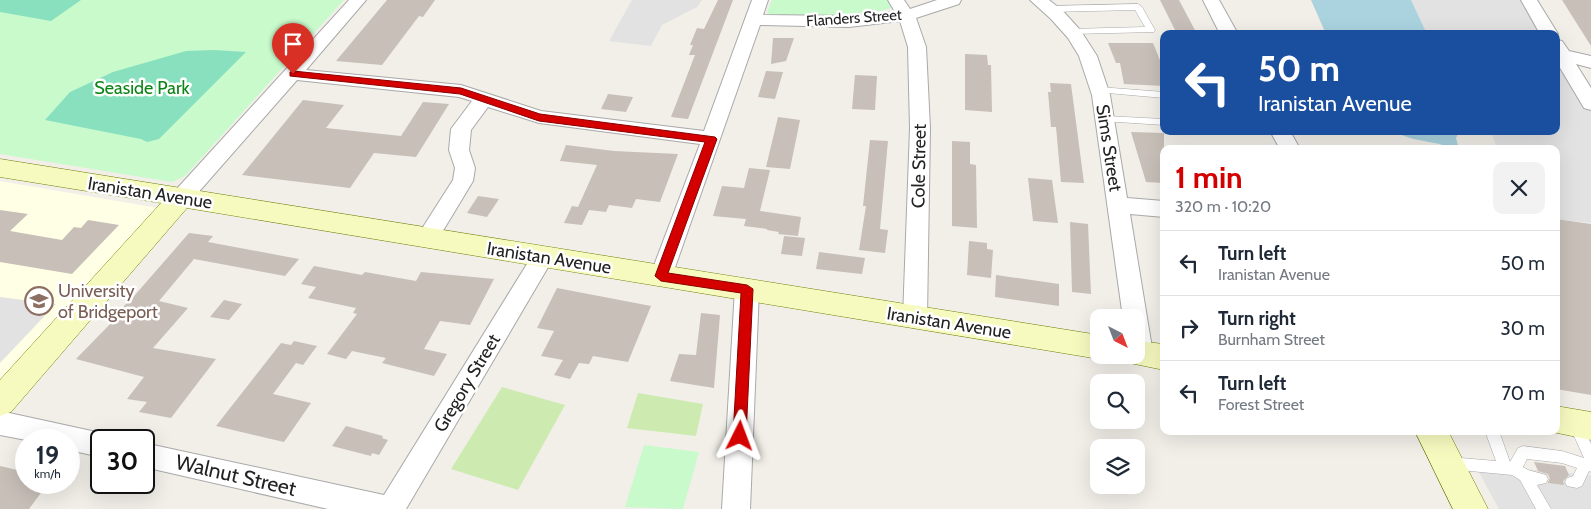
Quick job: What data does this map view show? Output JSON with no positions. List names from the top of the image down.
{
  "streets": {
    "street": [
      "Flanders Street",
      "Sims Street",
      "Cole Street",
      "Iranistan Avenue",
      "Gregory Street",
      "Walnut Street"
    ]
  },
  "crossings": [
    ["Flanders Street", "Cole Street"],
    ["Cole Street", "Iranistan Avenue"],
    ["Iranistan Avenue", "Gregory Street"]
  ],
  "parks": ["Seaside Park"],
  "places": {
    "school or university": ["University of Bridgeport"]
  },
  "north": "bottom right",
  "page": {
    "turn": ["50 m", "Iranistan Avenue"],
    "heading": ["1 min", "320 m · 10:20"],
    "list": [
      {
        "name": "Turn left",
        "note": "Iranistan Avenue",
        "value": "50 m"
      },
      {
        "name": "Turn right",
        "note": "Burnham Street",
        "value": "30 m"
      },
      {
        "name": "Turn left",
        "note": "Forest Street",
        "value": "70 m"
      }
    ],
    "speed": "19 km/h",
    "limit": "30"
  }
}
